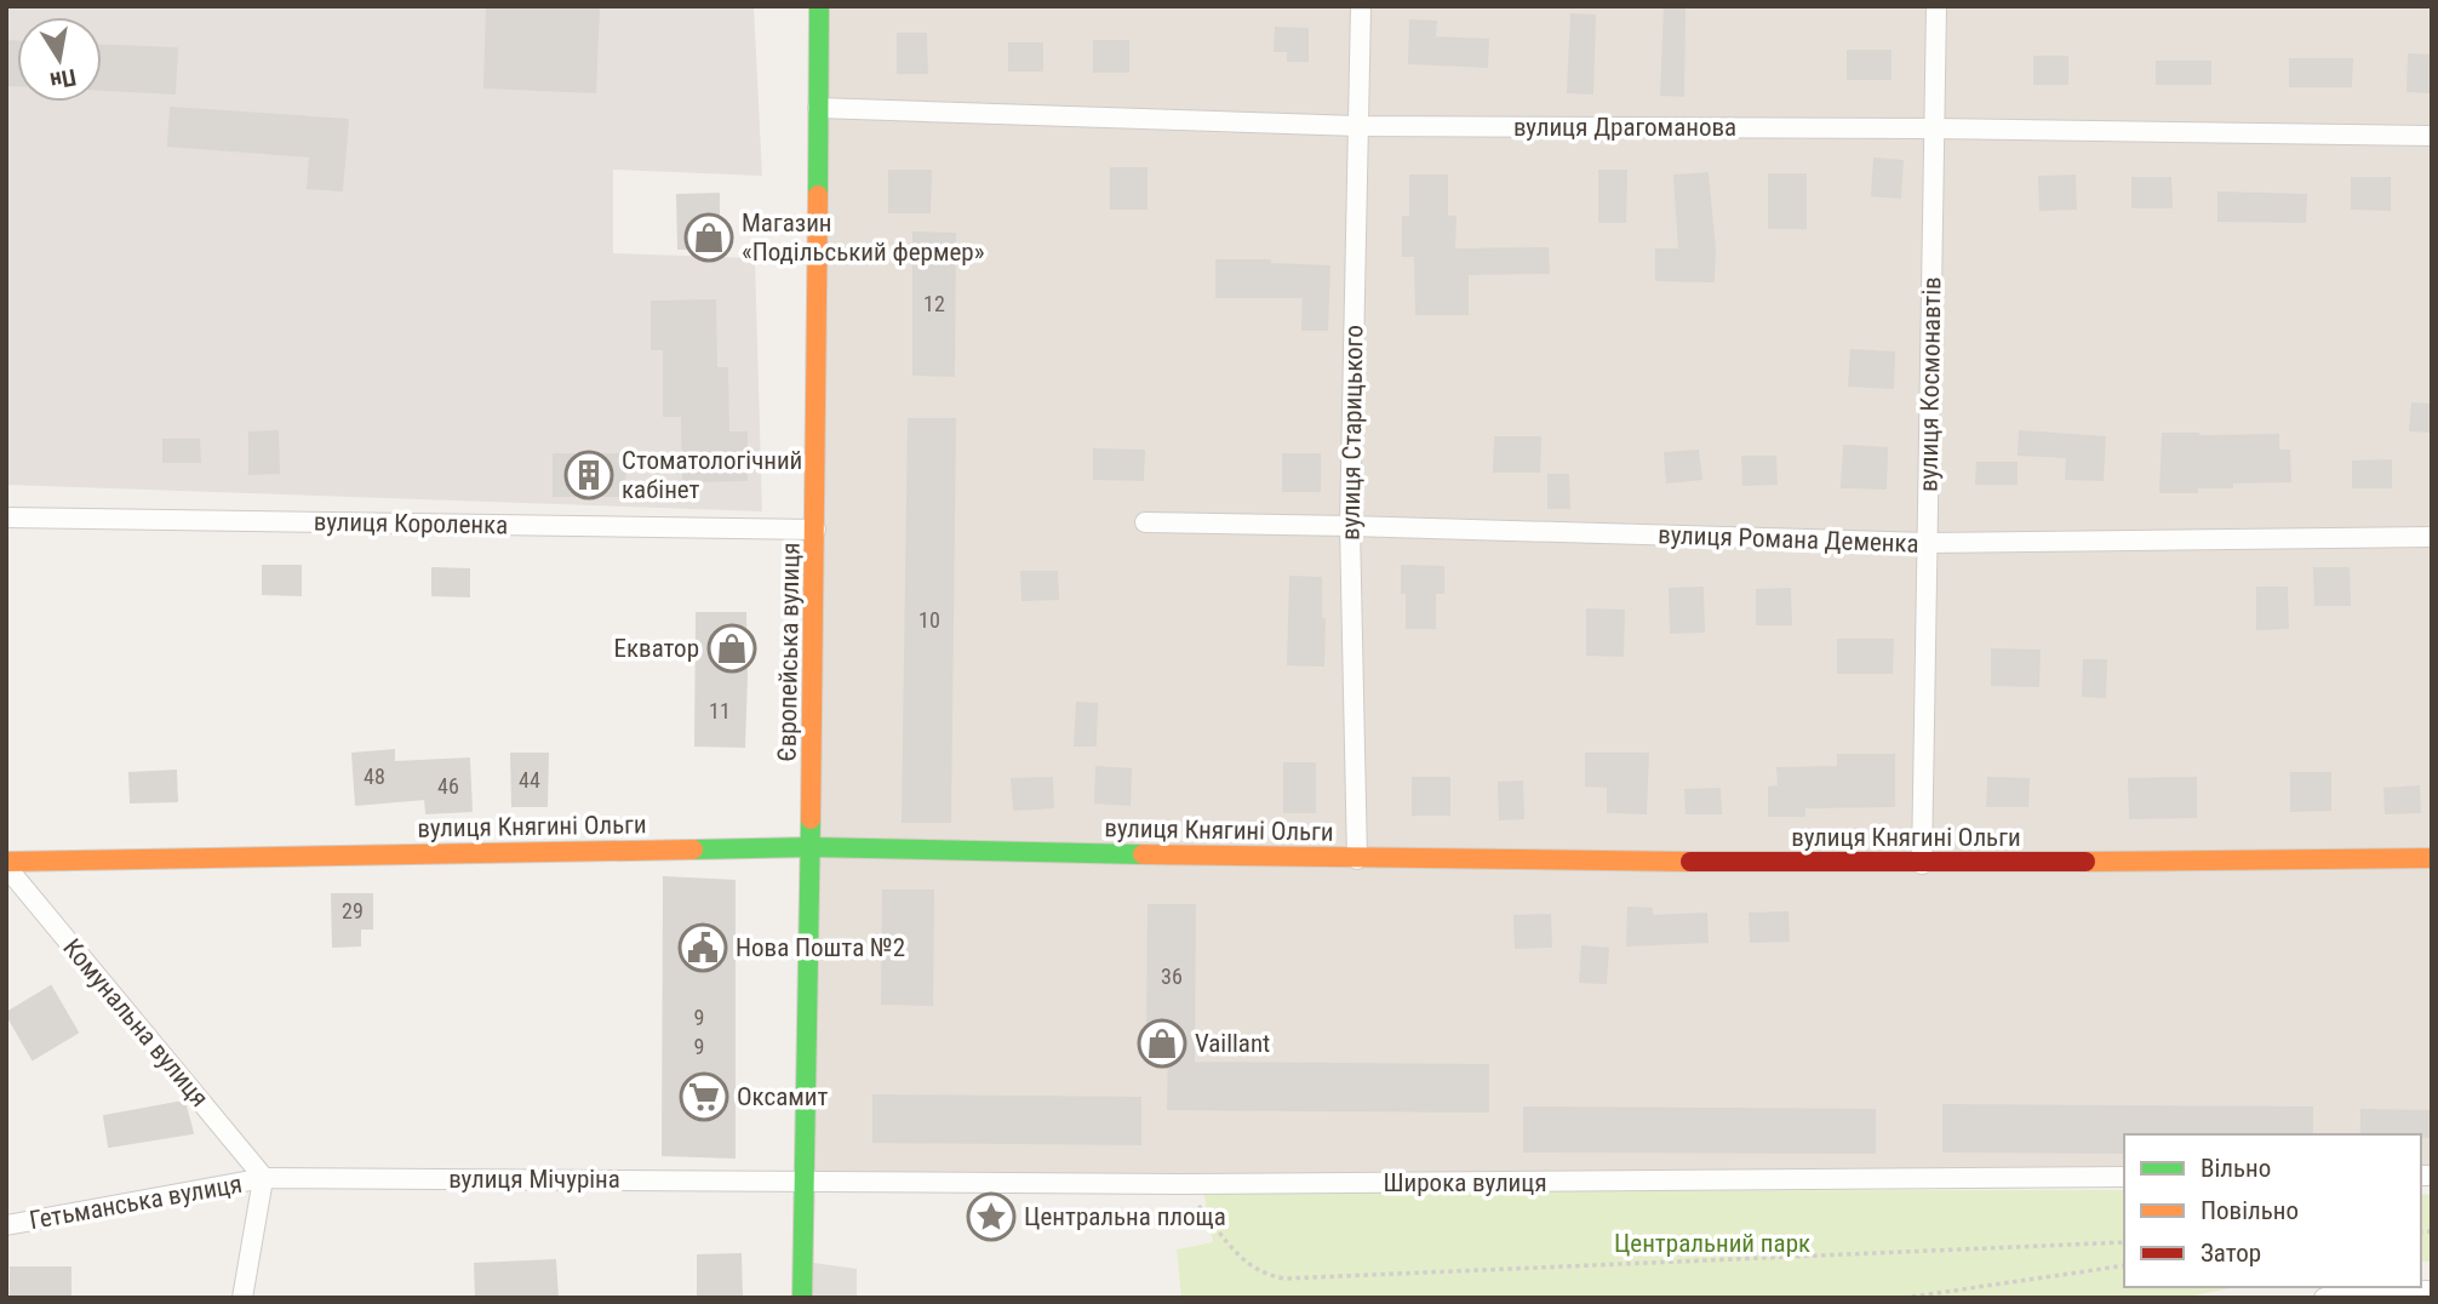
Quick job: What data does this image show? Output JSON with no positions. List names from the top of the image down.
{
  "streets": {
    "street": [
      "вулиця Драгоманова",
      "вулиця Космонавтів",
      "вулиця Старицького",
      "вулиця Короленка",
      "вулиця Романа Деменка",
      "Європейська вулиця",
      "вулиця Княгині Ольги",
      "Комунальна вулиця",
      "вулиця Мічуріна",
      "Широка вулиця",
      "Гетьманська вулиця"
    ]
  },
  "crossings": [
    ["вулиця Драгоманова", "вулиця Космонавтів"],
    ["вулиця Драгоманова", "вулиця Старицького"],
    ["вулиця Драгоманова", "Європейська вулиця"],
    ["вулиця Космонавтів", "вулиця Романа Деменка"],
    ["вулиця Космонавтів", "вулиця Княгині Ольги"],
    ["вулиця Старицького", "вулиця Романа Деменка"],
    ["вулиця Старицького", "вулиця Княгині Ольги"],
    ["вулиця Короленка", "Європейська вулиця"],
    ["Європейська вулиця", "вулиця Княгині Ольги"],
    ["Європейська вулиця", "вулиця Мічуріна"],
    ["Європейська вулиця", "Широка вулиця"],
    ["вулиця Княгині Ольги", "Комунальна вулиця"],
    ["Комунальна вулиця", "вулиця Мічуріна"],
    ["Комунальна вулиця", "Гетьманська вулиця"],
    ["вулиця Мічуріна", "Широка вулиця"],
    ["вулиця Мічуріна", "Гетьманська вулиця"]
  ],
  "parks": ["Центральний парк"],
  "places": {
    "shop": ["Магазин «Подільський фермер»", "Екватор", "Vaillant"],
    "building": ["Стоматологічний кабінет"],
    "public building": ["Нова Пошта №2"],
    "supermarket": ["Оксамит"],
    "place": ["Центральна площа"]
  },
  "house_numbers": [
    "12",
    "10",
    "11",
    "48",
    "44",
    "46",
    "29",
    "36",
    "9",
    "9"
  ],
  "legend": ["Вільно", "Повільно", "Затор"],
  "north": "bottom"
}
